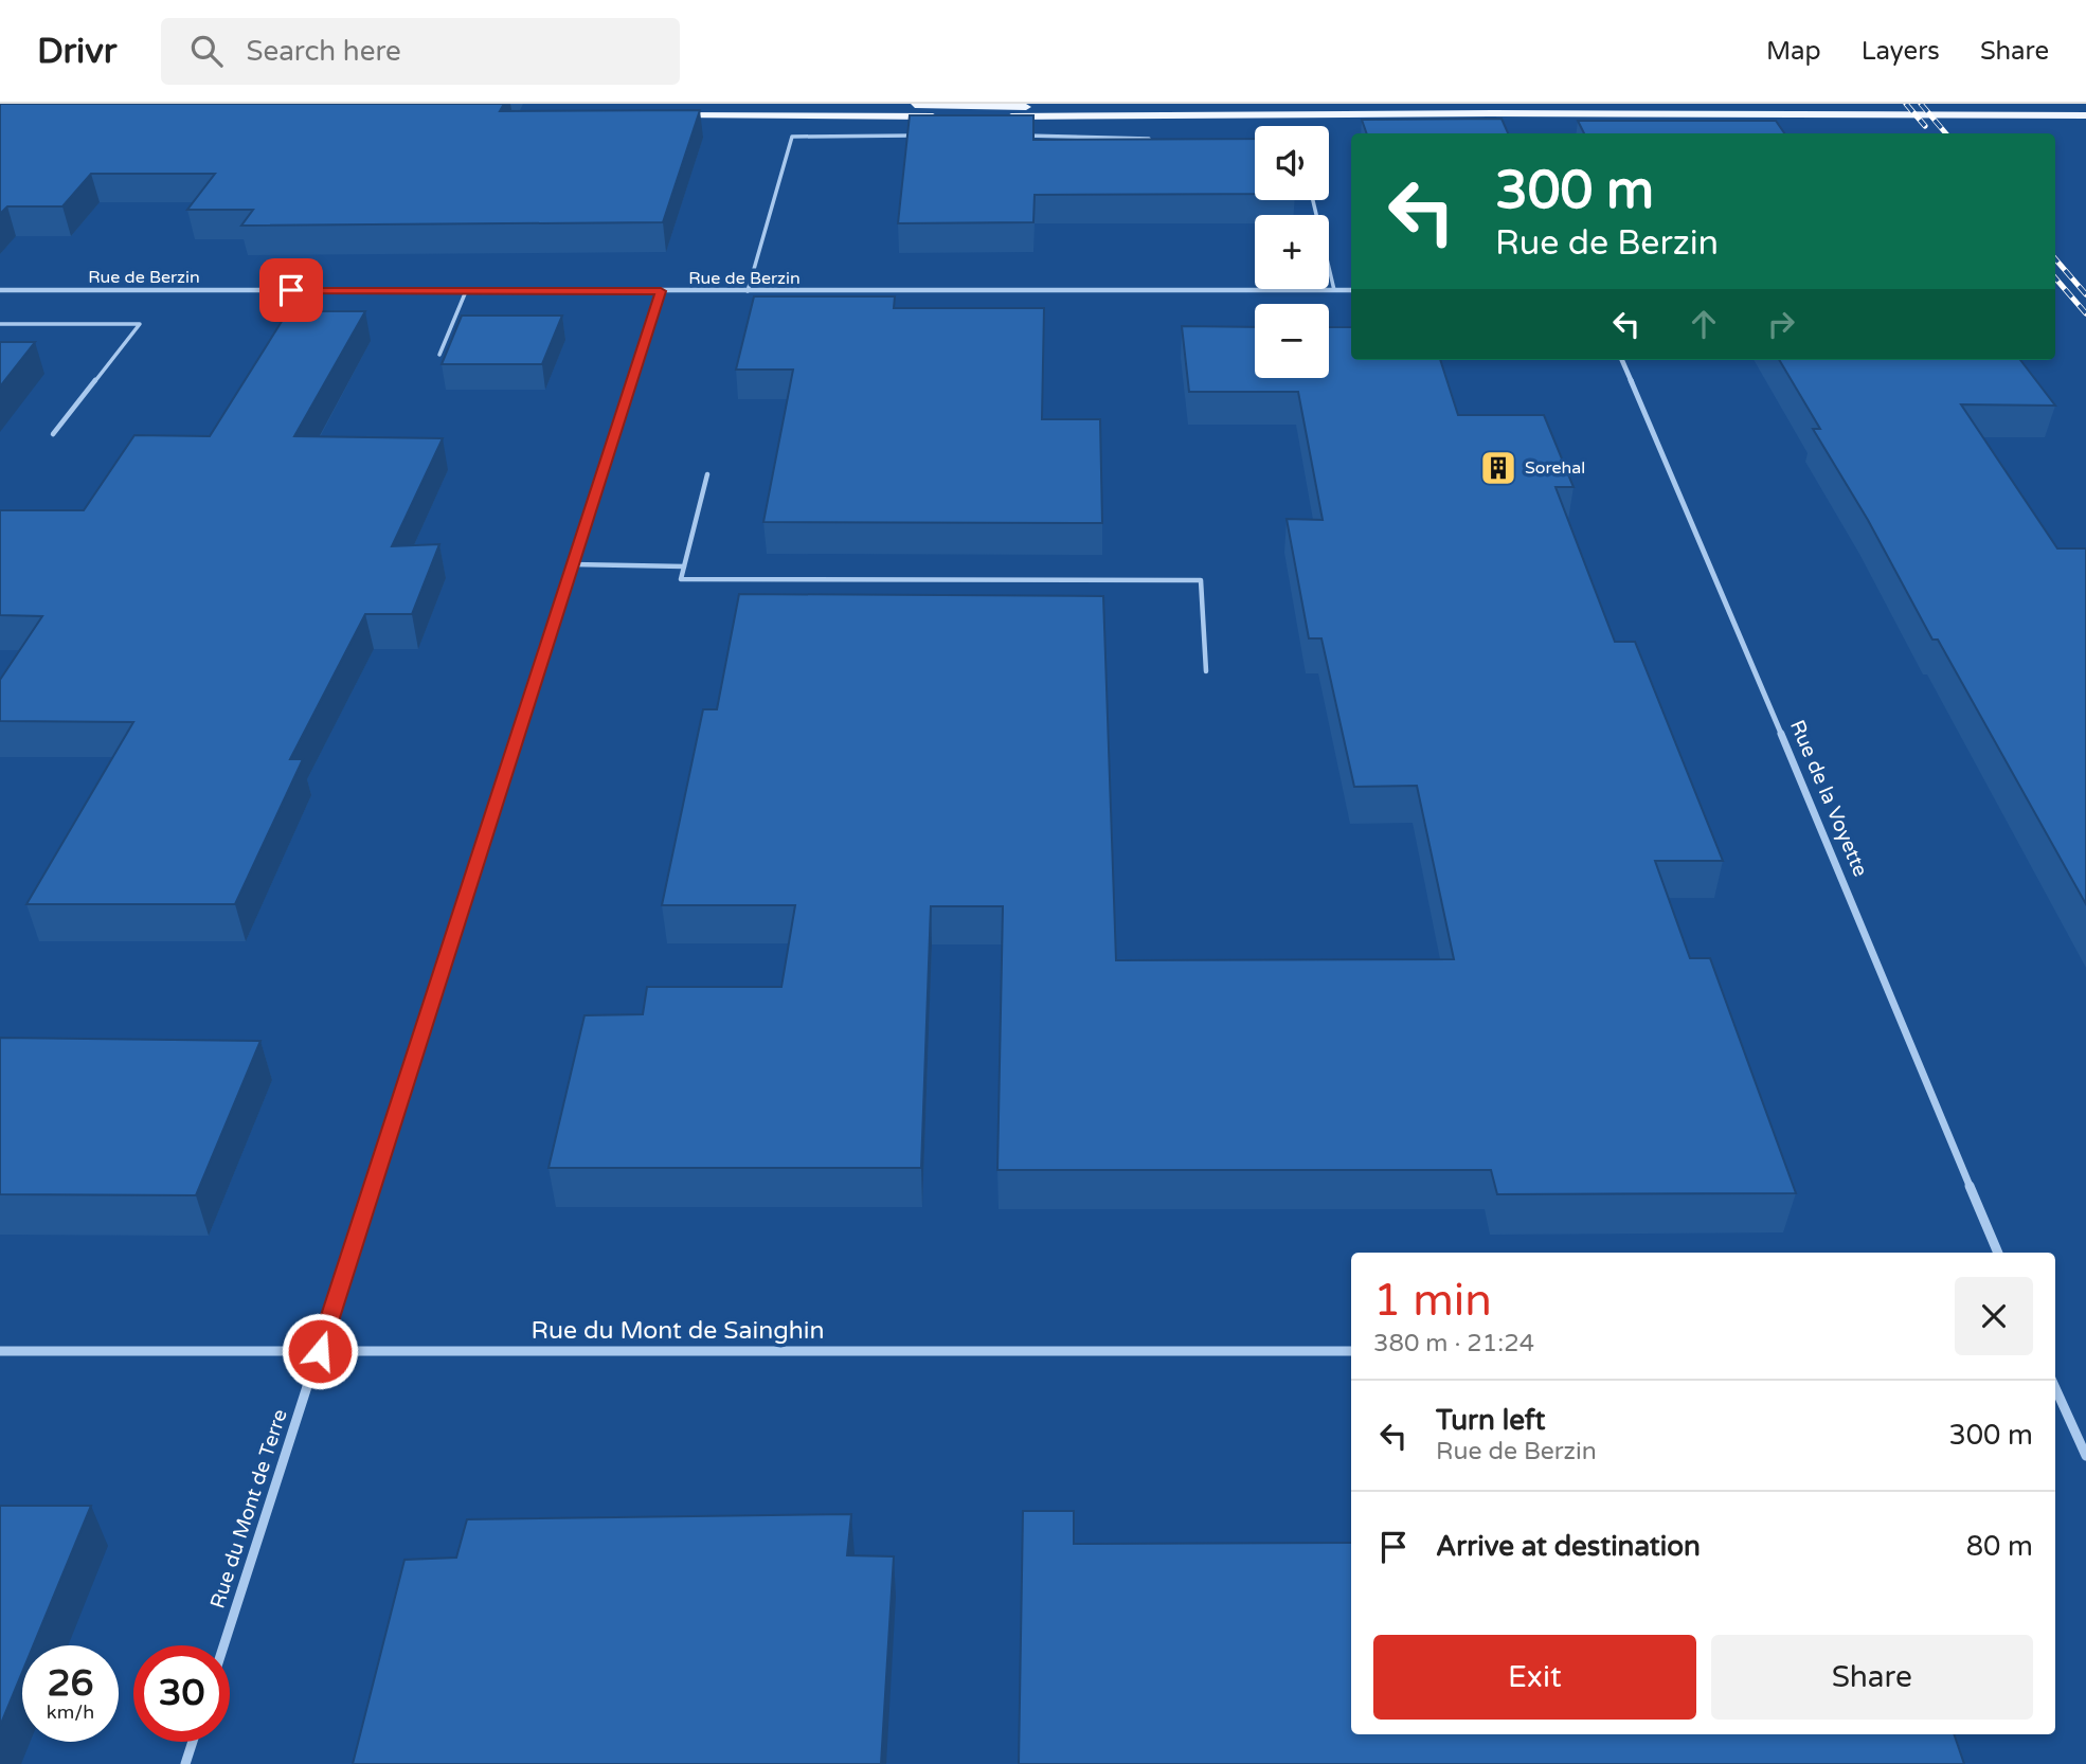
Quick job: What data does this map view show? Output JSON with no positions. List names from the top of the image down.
{
  "streets": {
    "street": [
      "Rue de Berzin",
      "Rue de la Voyette",
      "Rue du Mont de Sainghin",
      "Rue du Mont de Terre"
    ]
  },
  "crossings": [
    ["Rue de Berzin", "Rue du Mont de Terre"],
    ["Rue du Mont de Sainghin", "Rue du Mont de Terre"]
  ],
  "places": {
    "building": ["Sorehal"]
  },
  "page": {
    "header": "Drivr",
    "search": "Search here",
    "nav": ["Map", "Layers", "Share"],
    "map_buttons": ["+", "−"],
    "turn": ["300 m", "Rue de Berzin"],
    "heading": ["1 min", "380 m · 21:24"],
    "list": [
      {
        "name": "Turn left",
        "note": "Rue de Berzin",
        "value": "300 m"
      },
      {
        "name": "Arrive at destination",
        "value": "80 m"
      }
    ],
    "buttons": ["Exit", "Share"],
    "speed": "26 km/h",
    "limit": "30"
  }
}
